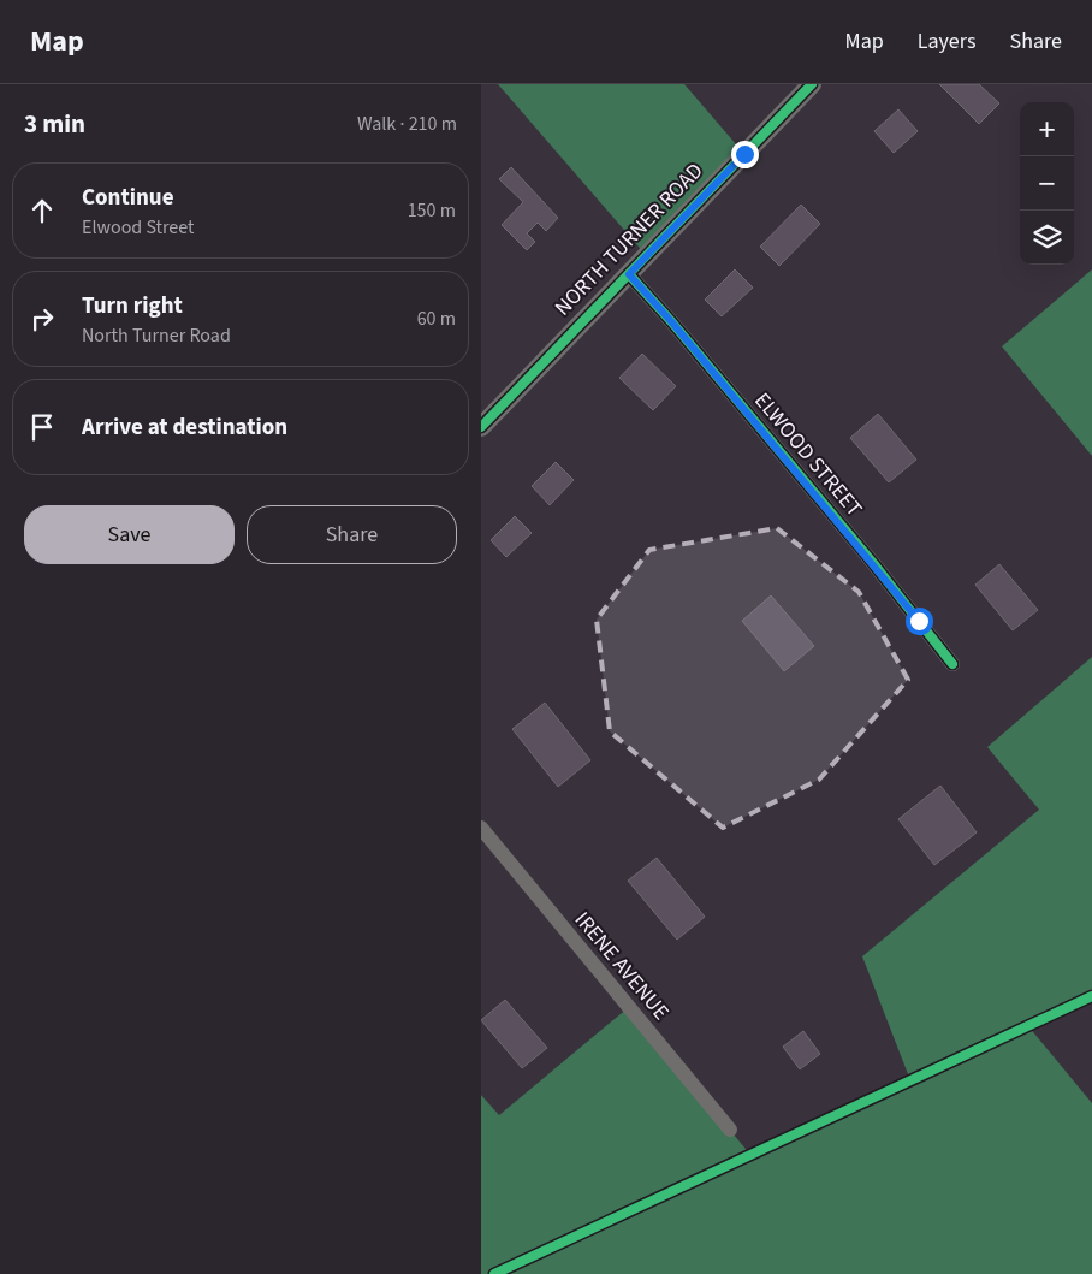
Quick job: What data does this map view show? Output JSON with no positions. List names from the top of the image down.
{
  "streets": {
    "street": ["NORTH TURNER ROAD", "ELWOOD STREET", "IRENE AVENUE"]
  },
  "crossings": [
    ["NORTH TURNER ROAD", "ELWOOD STREET"]
  ],
  "page": {
    "header": "Map",
    "nav": ["Map", "Layers", "Share"],
    "heading": ["3 min", "Walk · 210 m"],
    "map_buttons": ["+", "−"],
    "list": [
      ["Continue", "Elwood Street", "150 m"],
      ["Turn right", "North Turner Road", "60 m"],
      "Arrive at destination"
    ],
    "buttons": ["Save", "Share"]
  }
}
